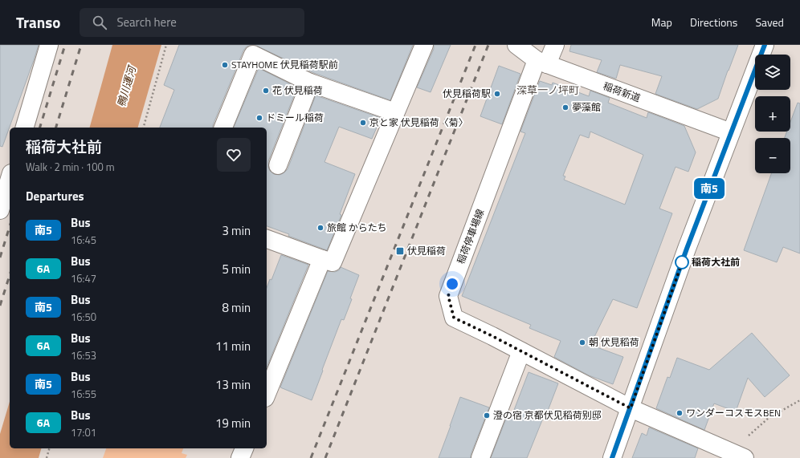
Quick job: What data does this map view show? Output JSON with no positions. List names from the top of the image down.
{
  "streets": {
    "street": ["稲荷新道", "稲荷停車場線"]
  },
  "crossings": [
    ["稲荷新道", "稲荷停車場線"]
  ],
  "districts": ["深草一ノ坪町"],
  "water": ["鴨川運河"],
  "places": {
    "other": [
      "STAYHOME 伏見稲荷駅前",
      "花 伏見稲荷",
      "伏見稲荷駅",
      "夢藻館",
      "ドミール稲荷",
      "京と家 伏見稲荷〈菊〉",
      "旅館 からたち",
      "稲荷大社前",
      "朝 伏見稻荷",
      "ワンダーコスモスBEN",
      "澄の宿 京都伏见稻荷别邸"
    ],
    "transit": ["伏見稲荷"]
  },
  "lines": ["bus line 南5"],
  "page": {
    "header": "Transo",
    "search": "Search here",
    "nav": ["Map", "Directions", "Saved"],
    "on_map": "南5",
    "map_buttons": ["+", "−"],
    "heading": [
      ["稲荷大社前", "Walk · 2 min · 100 m"],
      "Departures"
    ],
    "list": [
      {
        "mark": "南5",
        "name": "Bus",
        "note": "16:45",
        "value": "3 min"
      },
      {
        "mark": "6A",
        "name": "Bus",
        "note": "16:47",
        "value": "5 min"
      },
      {
        "mark": "南5",
        "name": "Bus",
        "note": "16:50",
        "value": "8 min"
      },
      {
        "mark": "6A",
        "name": "Bus",
        "note": "16:53",
        "value": "11 min"
      },
      {
        "mark": "南5",
        "name": "Bus",
        "note": "16:55",
        "value": "13 min"
      },
      {
        "mark": "6A",
        "name": "Bus",
        "note": "17:01",
        "value": "19 min"
      }
    ]
  }
}
